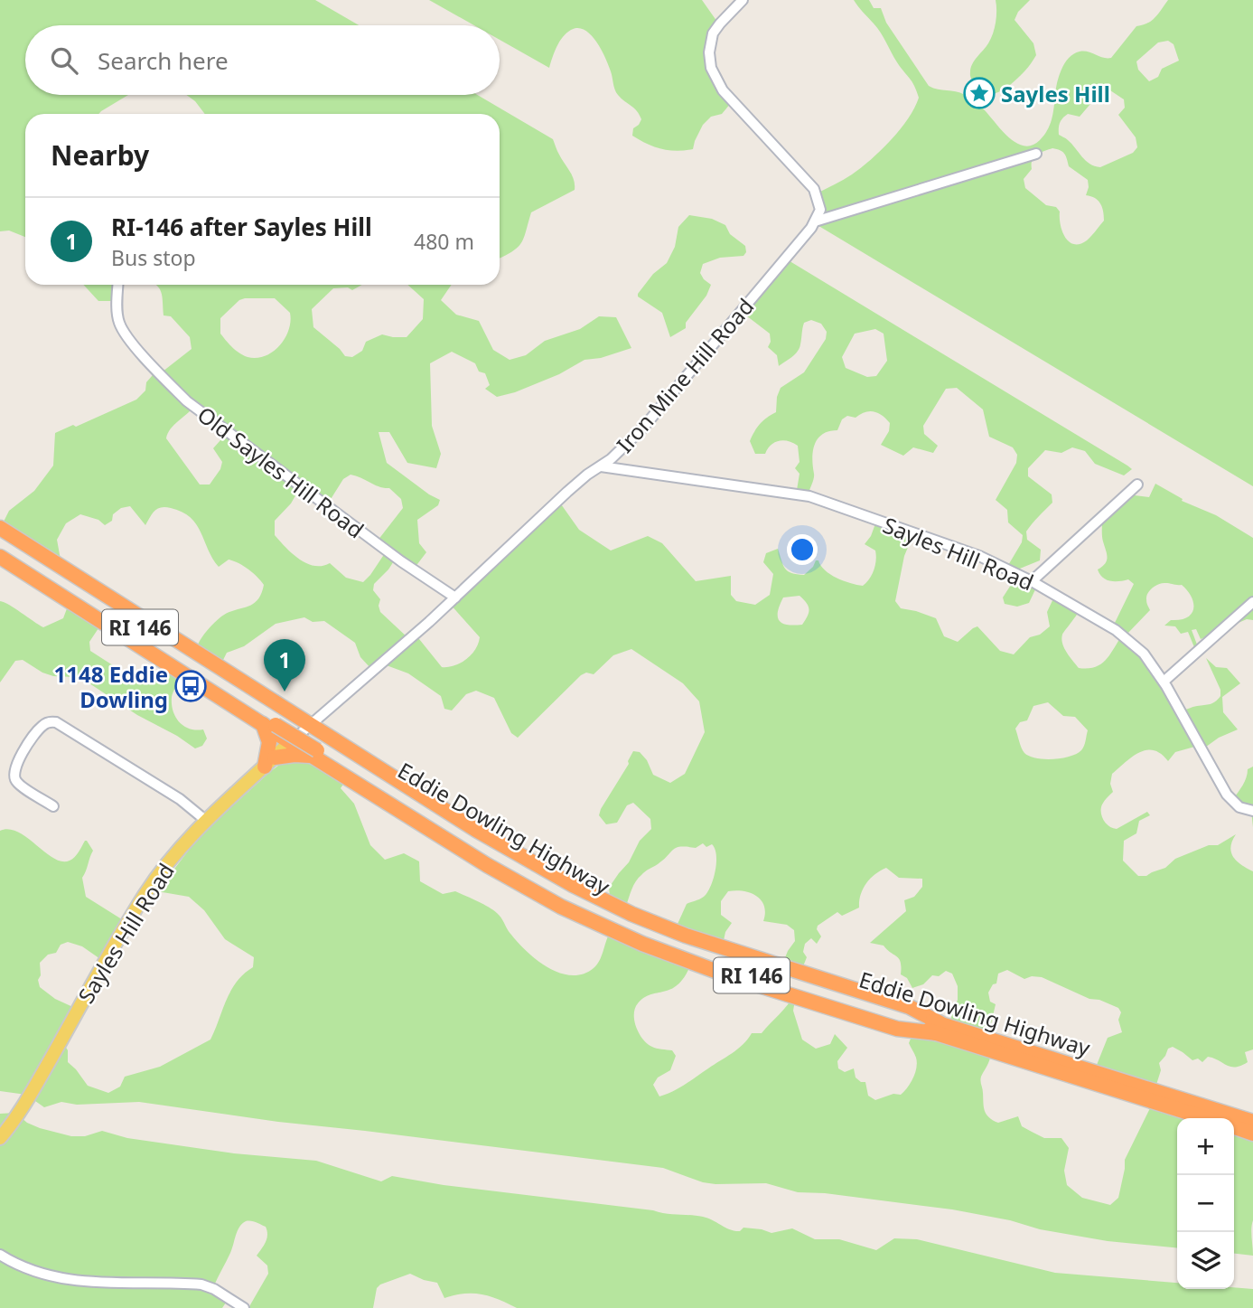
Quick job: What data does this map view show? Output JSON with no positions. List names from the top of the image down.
{
  "streets": {
    "highway": ["RI 146", "Eddie Dowling Highway"],
    "main road": ["Sayles Hill Road"],
    "street": ["Iron Mine Hill Road", "Old Sayles Hill Road"]
  },
  "crossings": [
    ["Iron Mine Hill Road", "Old Sayles Hill Road"],
    ["Iron Mine Hill Road", "Sayles Hill Road"]
  ],
  "places": {
    "place": ["Sayles Hill"],
    "bus stop": ["1148 Eddie Dowling"]
  },
  "page": {
    "search": "Search here",
    "heading": "Nearby",
    "list": [
      {
        "mark": "1",
        "name": "RI-146 after Sayles Hill",
        "note": "Bus stop",
        "value": "480 m"
      }
    ],
    "pins": "1",
    "map_buttons": ["+", "−"]
  }
}
